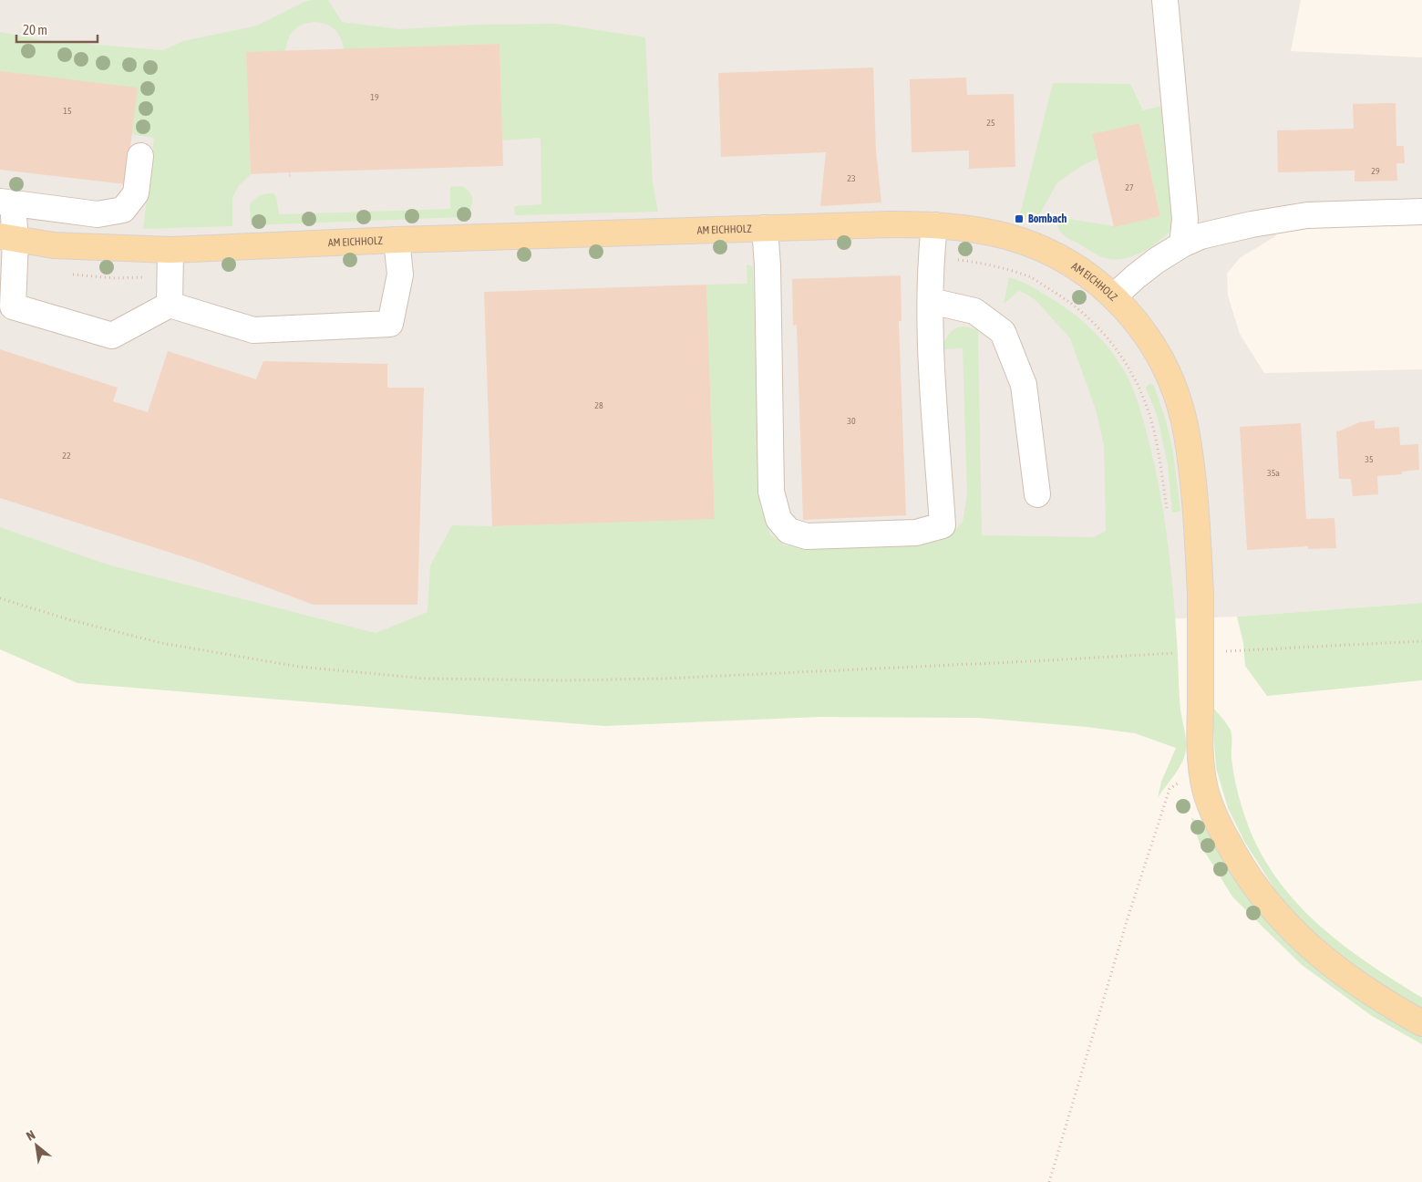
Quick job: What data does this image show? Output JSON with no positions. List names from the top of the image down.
{
  "streets": {
    "main road": ["AM EICHHOLZ"]
  },
  "places": {
    "transit": ["Bornbach"]
  },
  "house_numbers": [
    "19",
    "15",
    "25",
    "29",
    "23",
    "27",
    "28",
    "30",
    "22",
    "35",
    "35a"
  ],
  "scale_bar": "20 m",
  "north": "top left"
}
